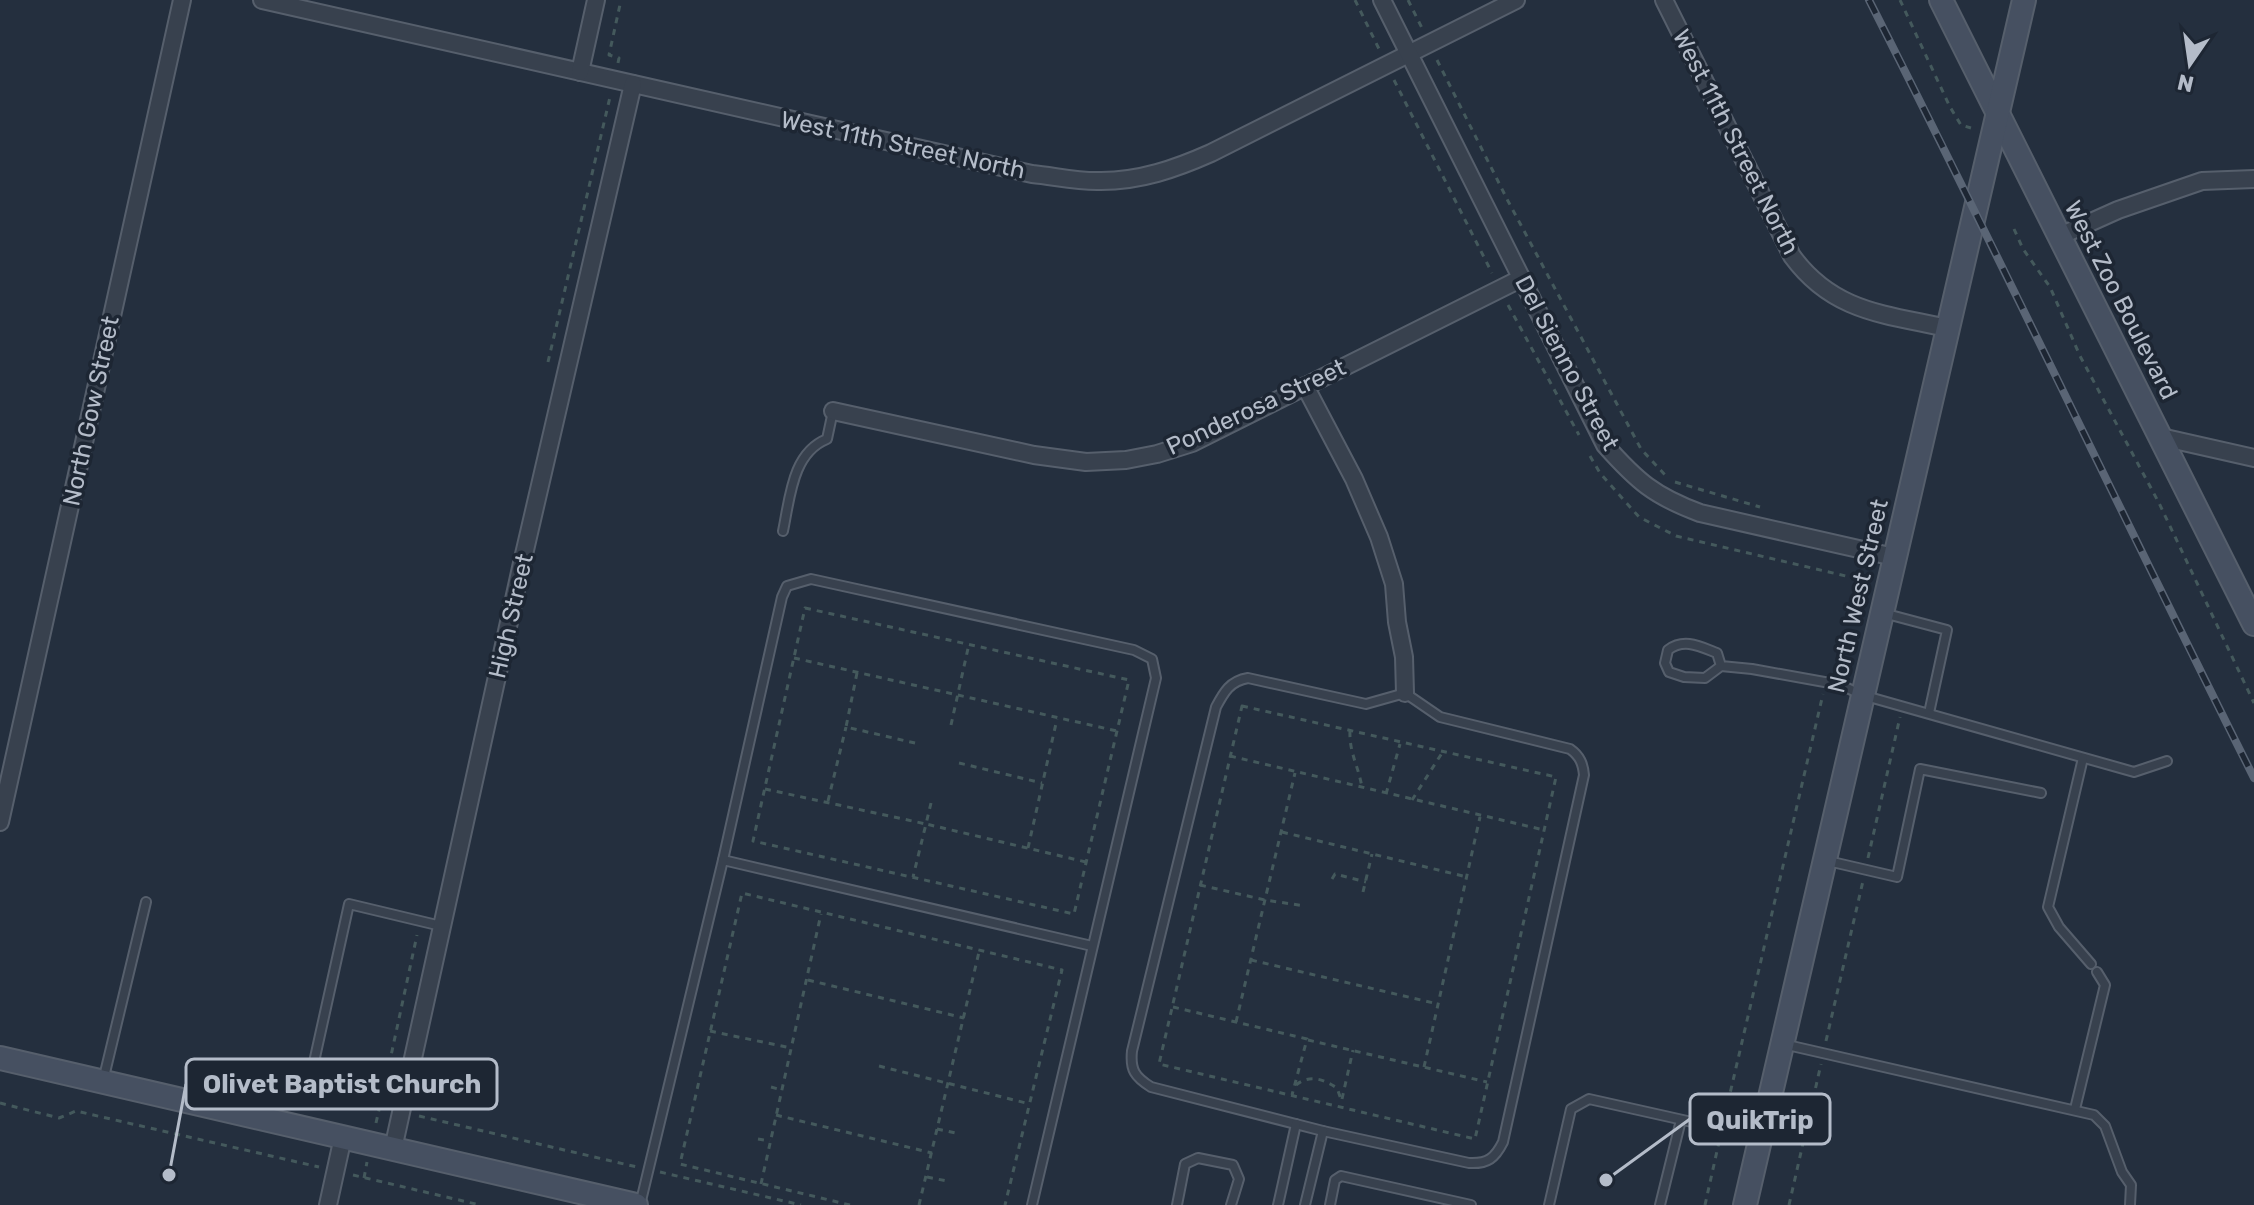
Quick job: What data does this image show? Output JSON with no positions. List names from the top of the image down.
{
  "streets": {
    "main road": ["West Zoo Boulevard", "North West Street"],
    "street": [
      "West 11th Street North",
      "Del Sienno Street",
      "Ponderosa Street",
      "North Gow Street",
      "High Street"
    ]
  },
  "crossings": [
    ["West 11th Street North", "Del Sienno Street"],
    ["West 11th Street North", "North West Street"],
    ["West 11th Street North", "High Street"],
    ["West Zoo Boulevard", "North West Street"],
    ["Del Sienno Street", "Ponderosa Street"],
    ["Del Sienno Street", "North West Street"]
  ],
  "places": ["Olivet Baptist Church", "QuikTrip"],
  "north": "bottom"
}
